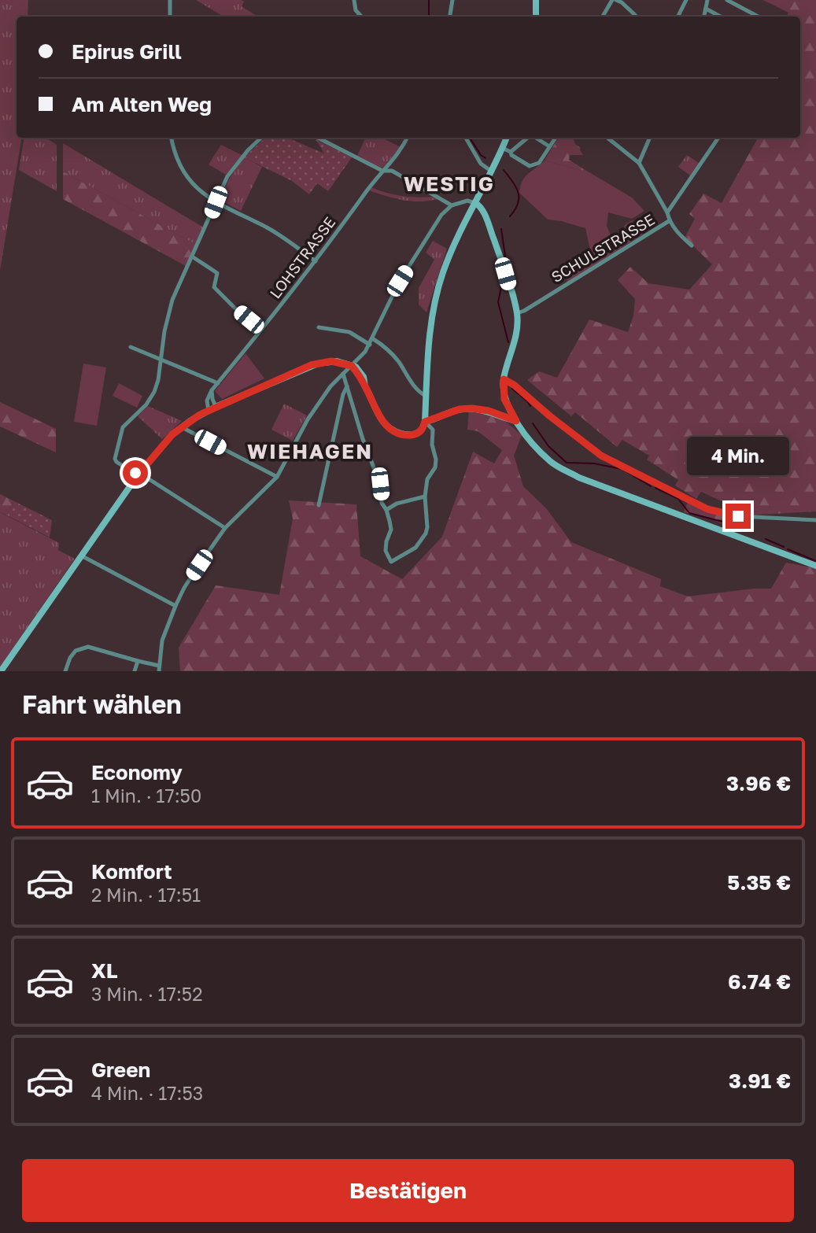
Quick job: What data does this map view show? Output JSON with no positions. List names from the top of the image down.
{
  "streets": {
    "street": ["SCHULSTRASSE", "LOHSTRASSE"]
  },
  "districts": ["WESTIG", "WIEHAGEN"],
  "page": {
    "banner": ["Epirus Grill", "Am Alten Weg"],
    "bubble": "4 Min.",
    "heading": "Fahrt wählen",
    "list": [
      {
        "name": "Economy",
        "note": "1 Min. · 17:50",
        "value": "3.96 €"
      },
      {
        "name": "Komfort",
        "note": "2 Min. · 17:51",
        "value": "5.35 €"
      },
      {
        "name": "XL",
        "note": "3 Min. · 17:52",
        "value": "6.74 €"
      },
      {
        "name": "Green",
        "note": "4 Min. · 17:53",
        "value": "3.91 €"
      }
    ],
    "buttons": "Bestätigen"
  }
}
